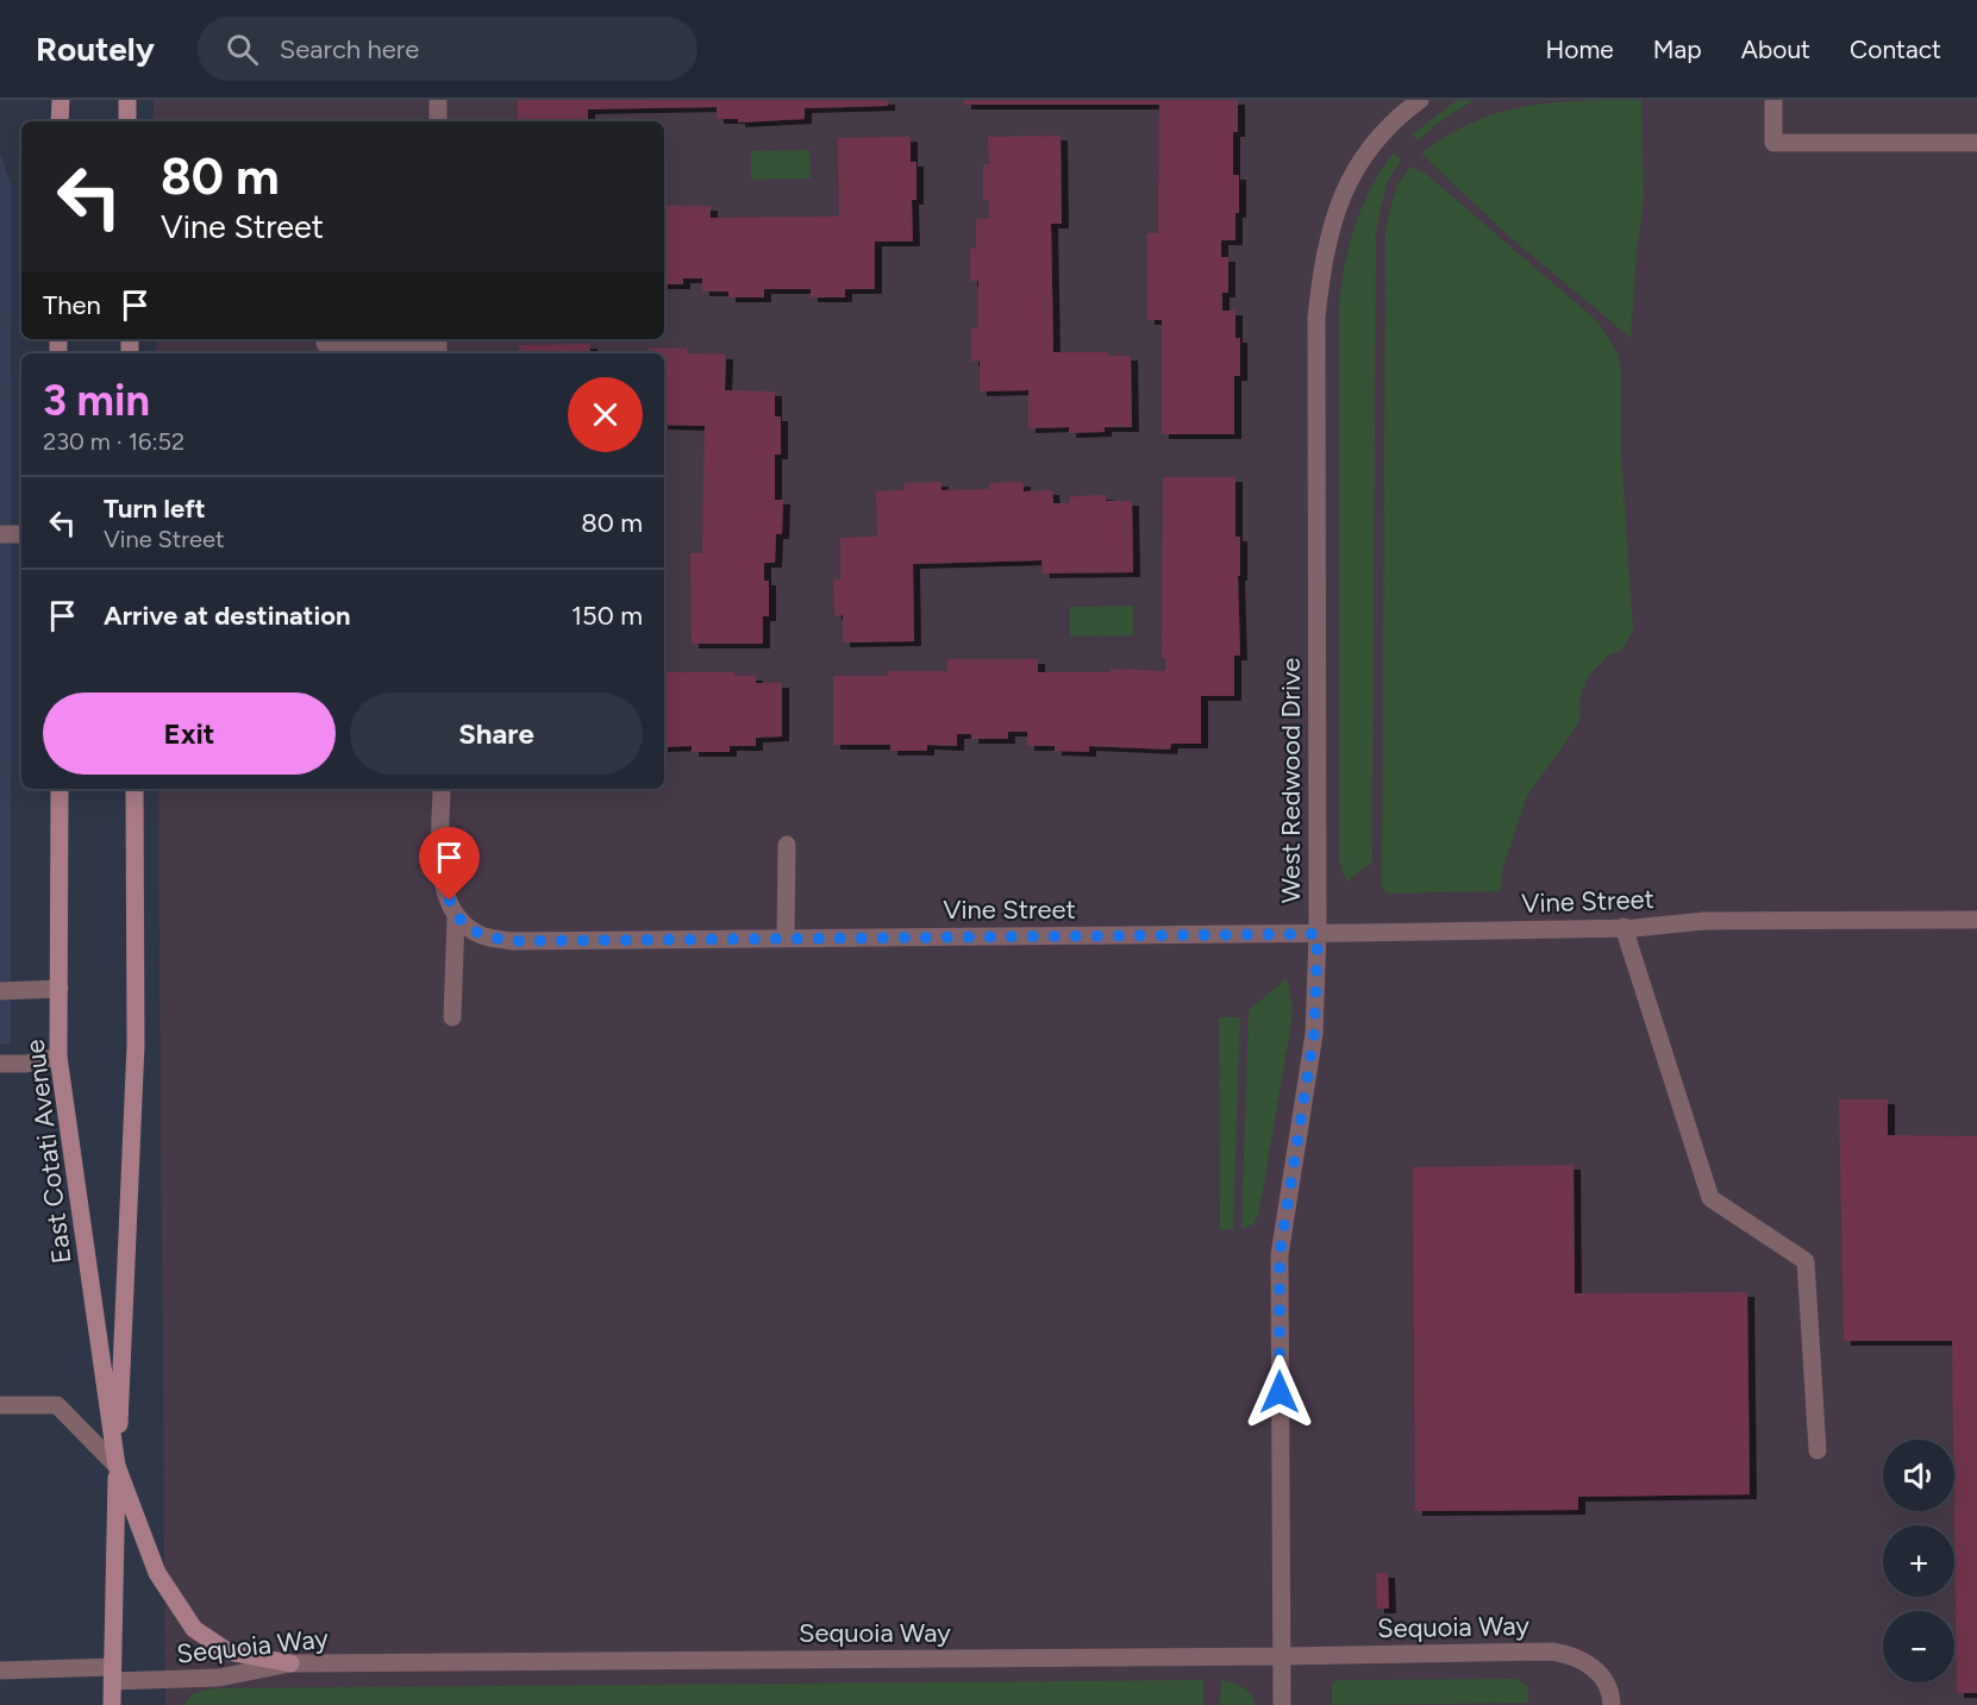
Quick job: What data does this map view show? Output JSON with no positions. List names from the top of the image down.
{
  "streets": {
    "main road": ["East Cotati Avenue"],
    "street": ["West Redwood Drive", "Vine Street", "Sequoia Way"]
  },
  "crossings": [
    ["West Redwood Drive", "Vine Street"],
    ["West Redwood Drive", "Sequoia Way"],
    ["East Cotati Avenue", "Sequoia Way"]
  ],
  "page": {
    "header": "Routely",
    "search": "Search here",
    "nav": [
      "Home",
      "Map",
      "About",
      "Contact"
    ],
    "turn": ["80 m", "Vine Street"],
    "then": "Then",
    "heading": ["3 min", "230 m · 16:52"],
    "list": [
      {
        "name": "Turn left",
        "note": "Vine Street",
        "value": "80 m"
      },
      {
        "name": "Arrive at destination",
        "value": "150 m"
      }
    ],
    "buttons": ["Exit", "Share"],
    "map_buttons": ["+", "−"]
  }
}
